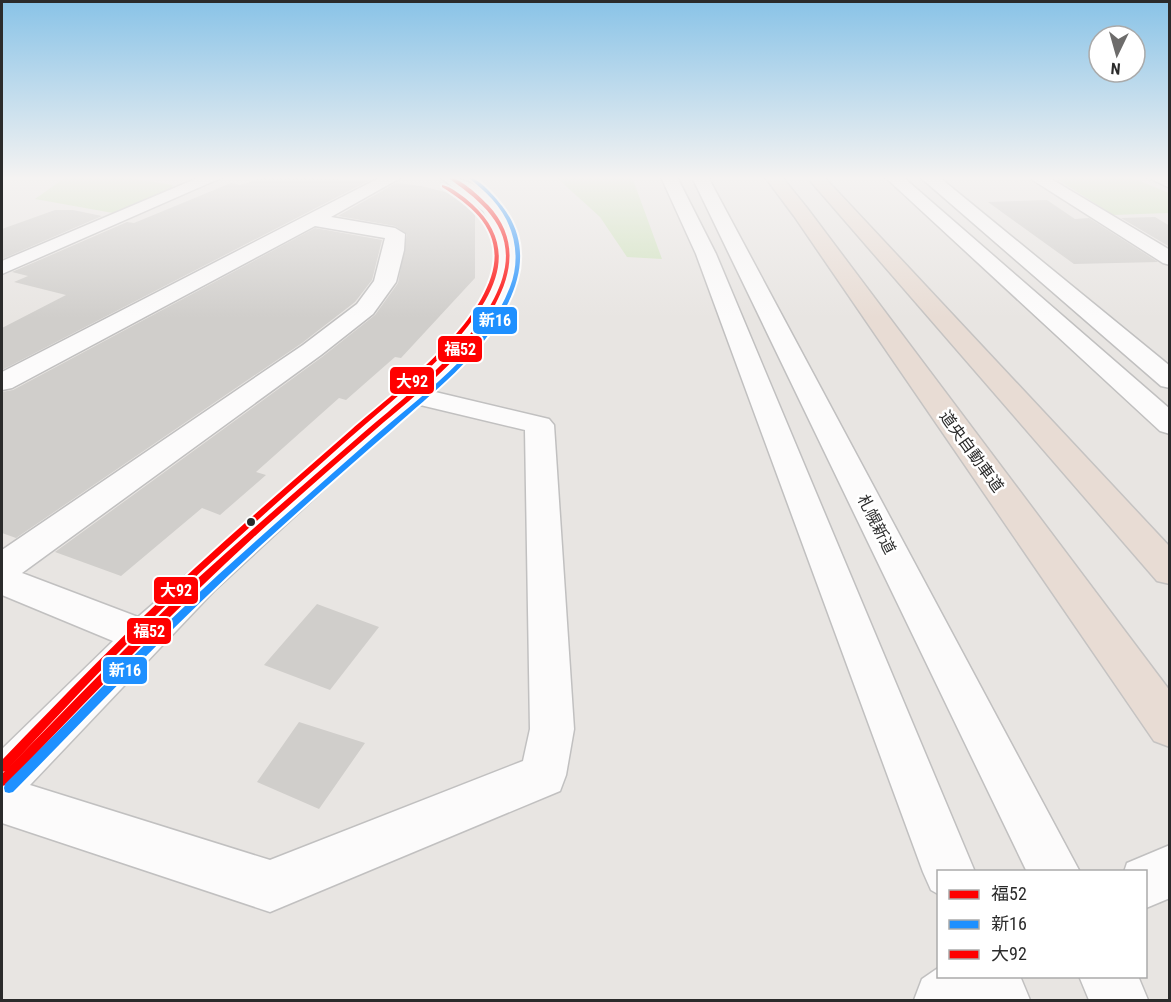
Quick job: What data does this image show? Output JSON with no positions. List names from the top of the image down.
{
  "streets": {
    "highway": ["道央自動車道"],
    "street": ["札幌新道"]
  },
  "lines": ["transit line 福52", "transit line 新16", "transit line 大92"],
  "legend": ["福52", "新16", "大92"],
  "north": "bottom"
}
